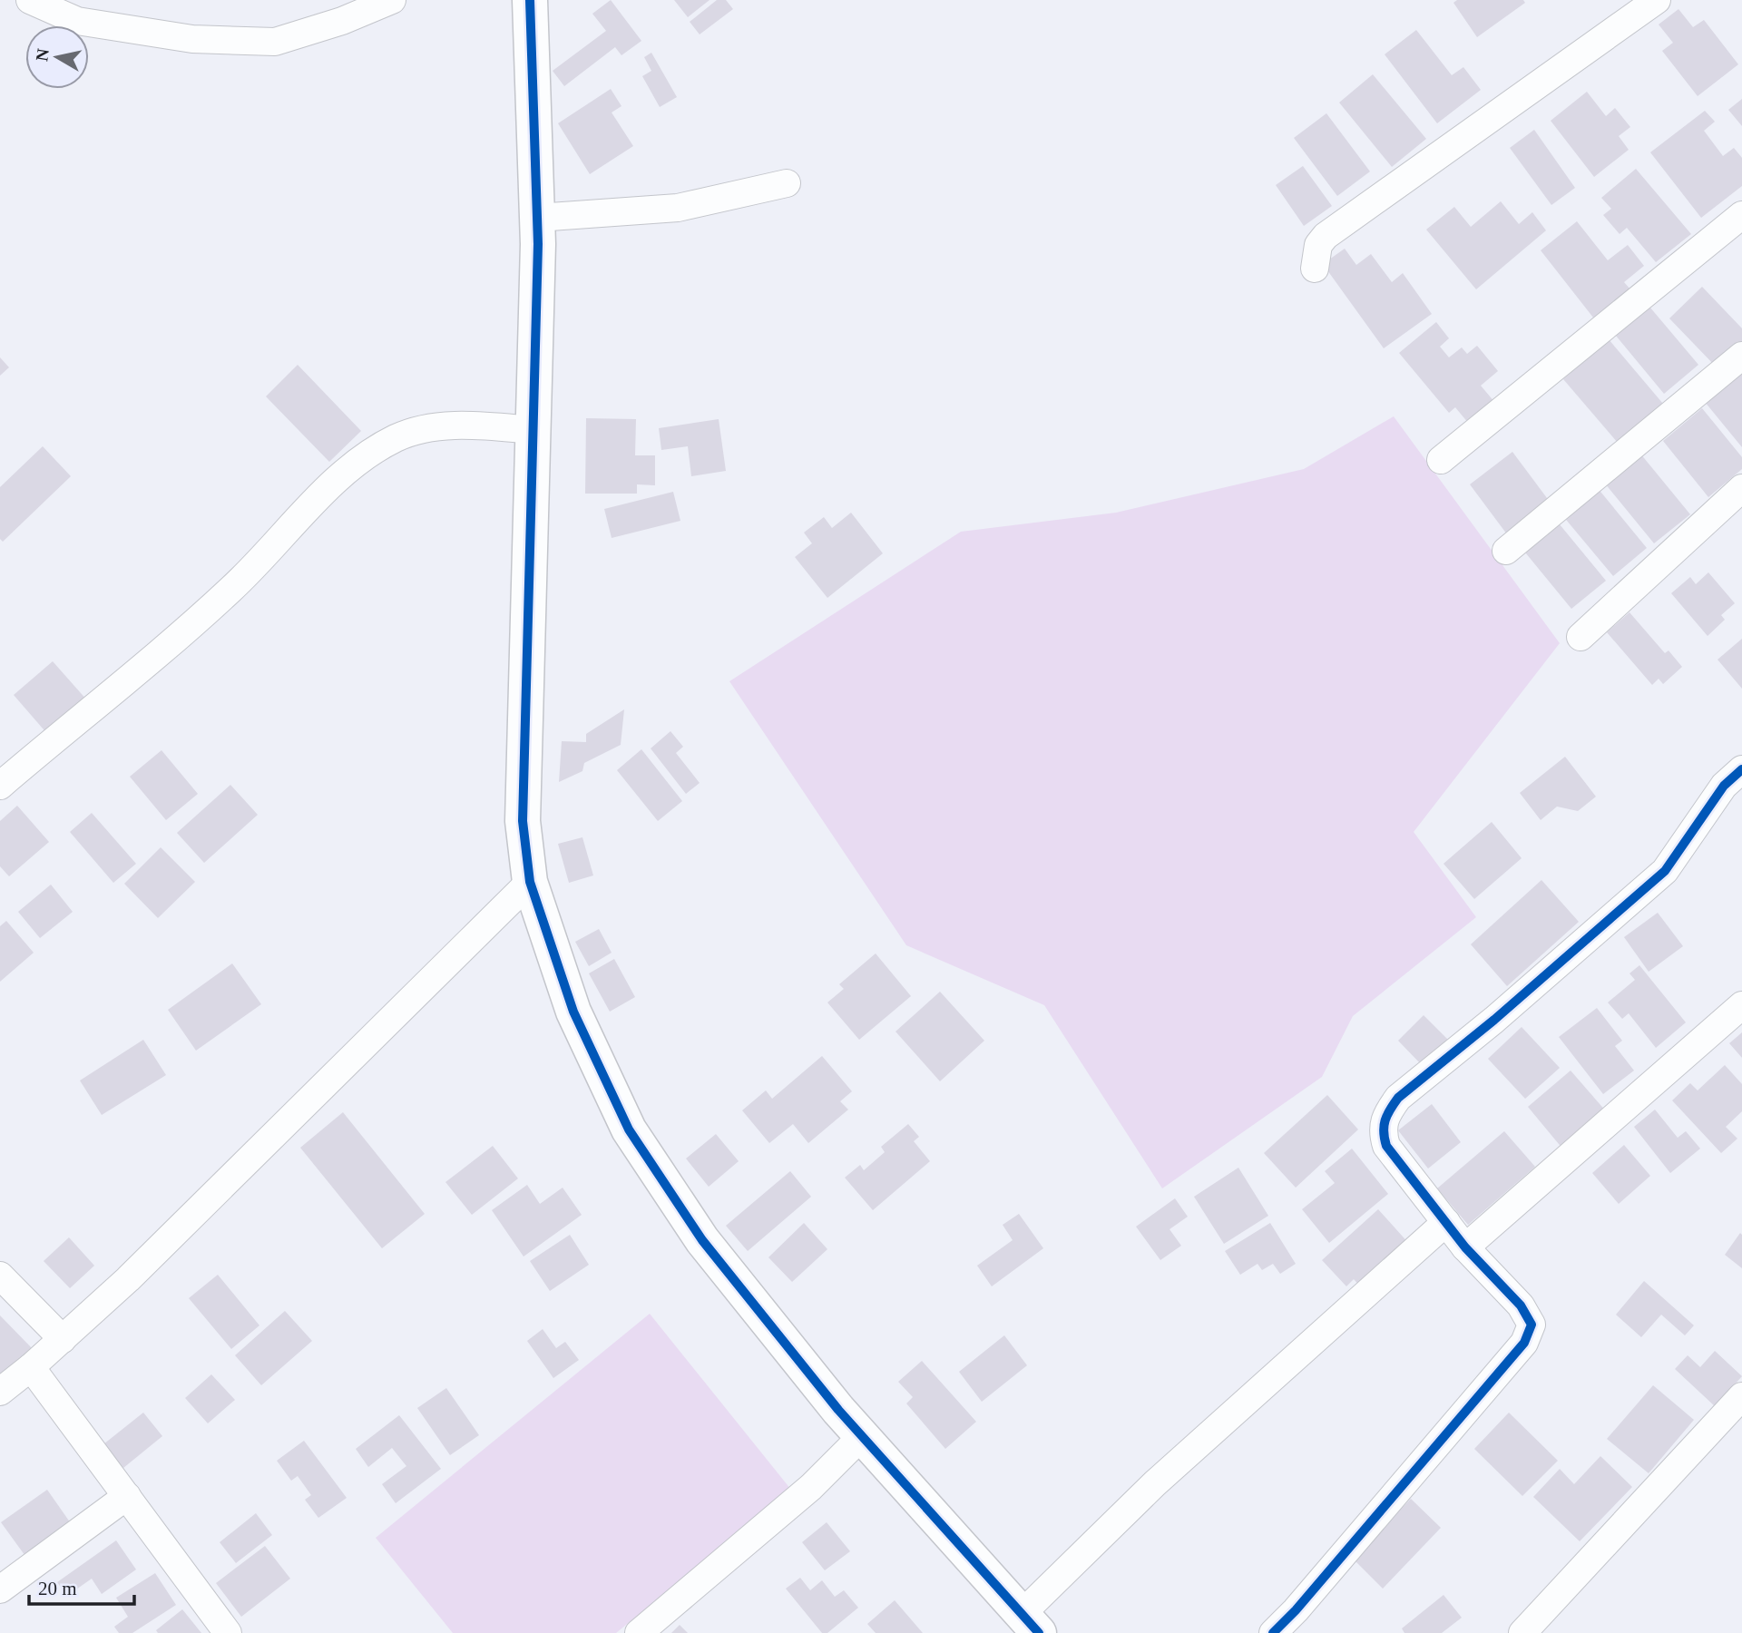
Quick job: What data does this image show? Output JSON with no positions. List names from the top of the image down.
{
  "scale_bar": "20 m",
  "north": "left"
}
